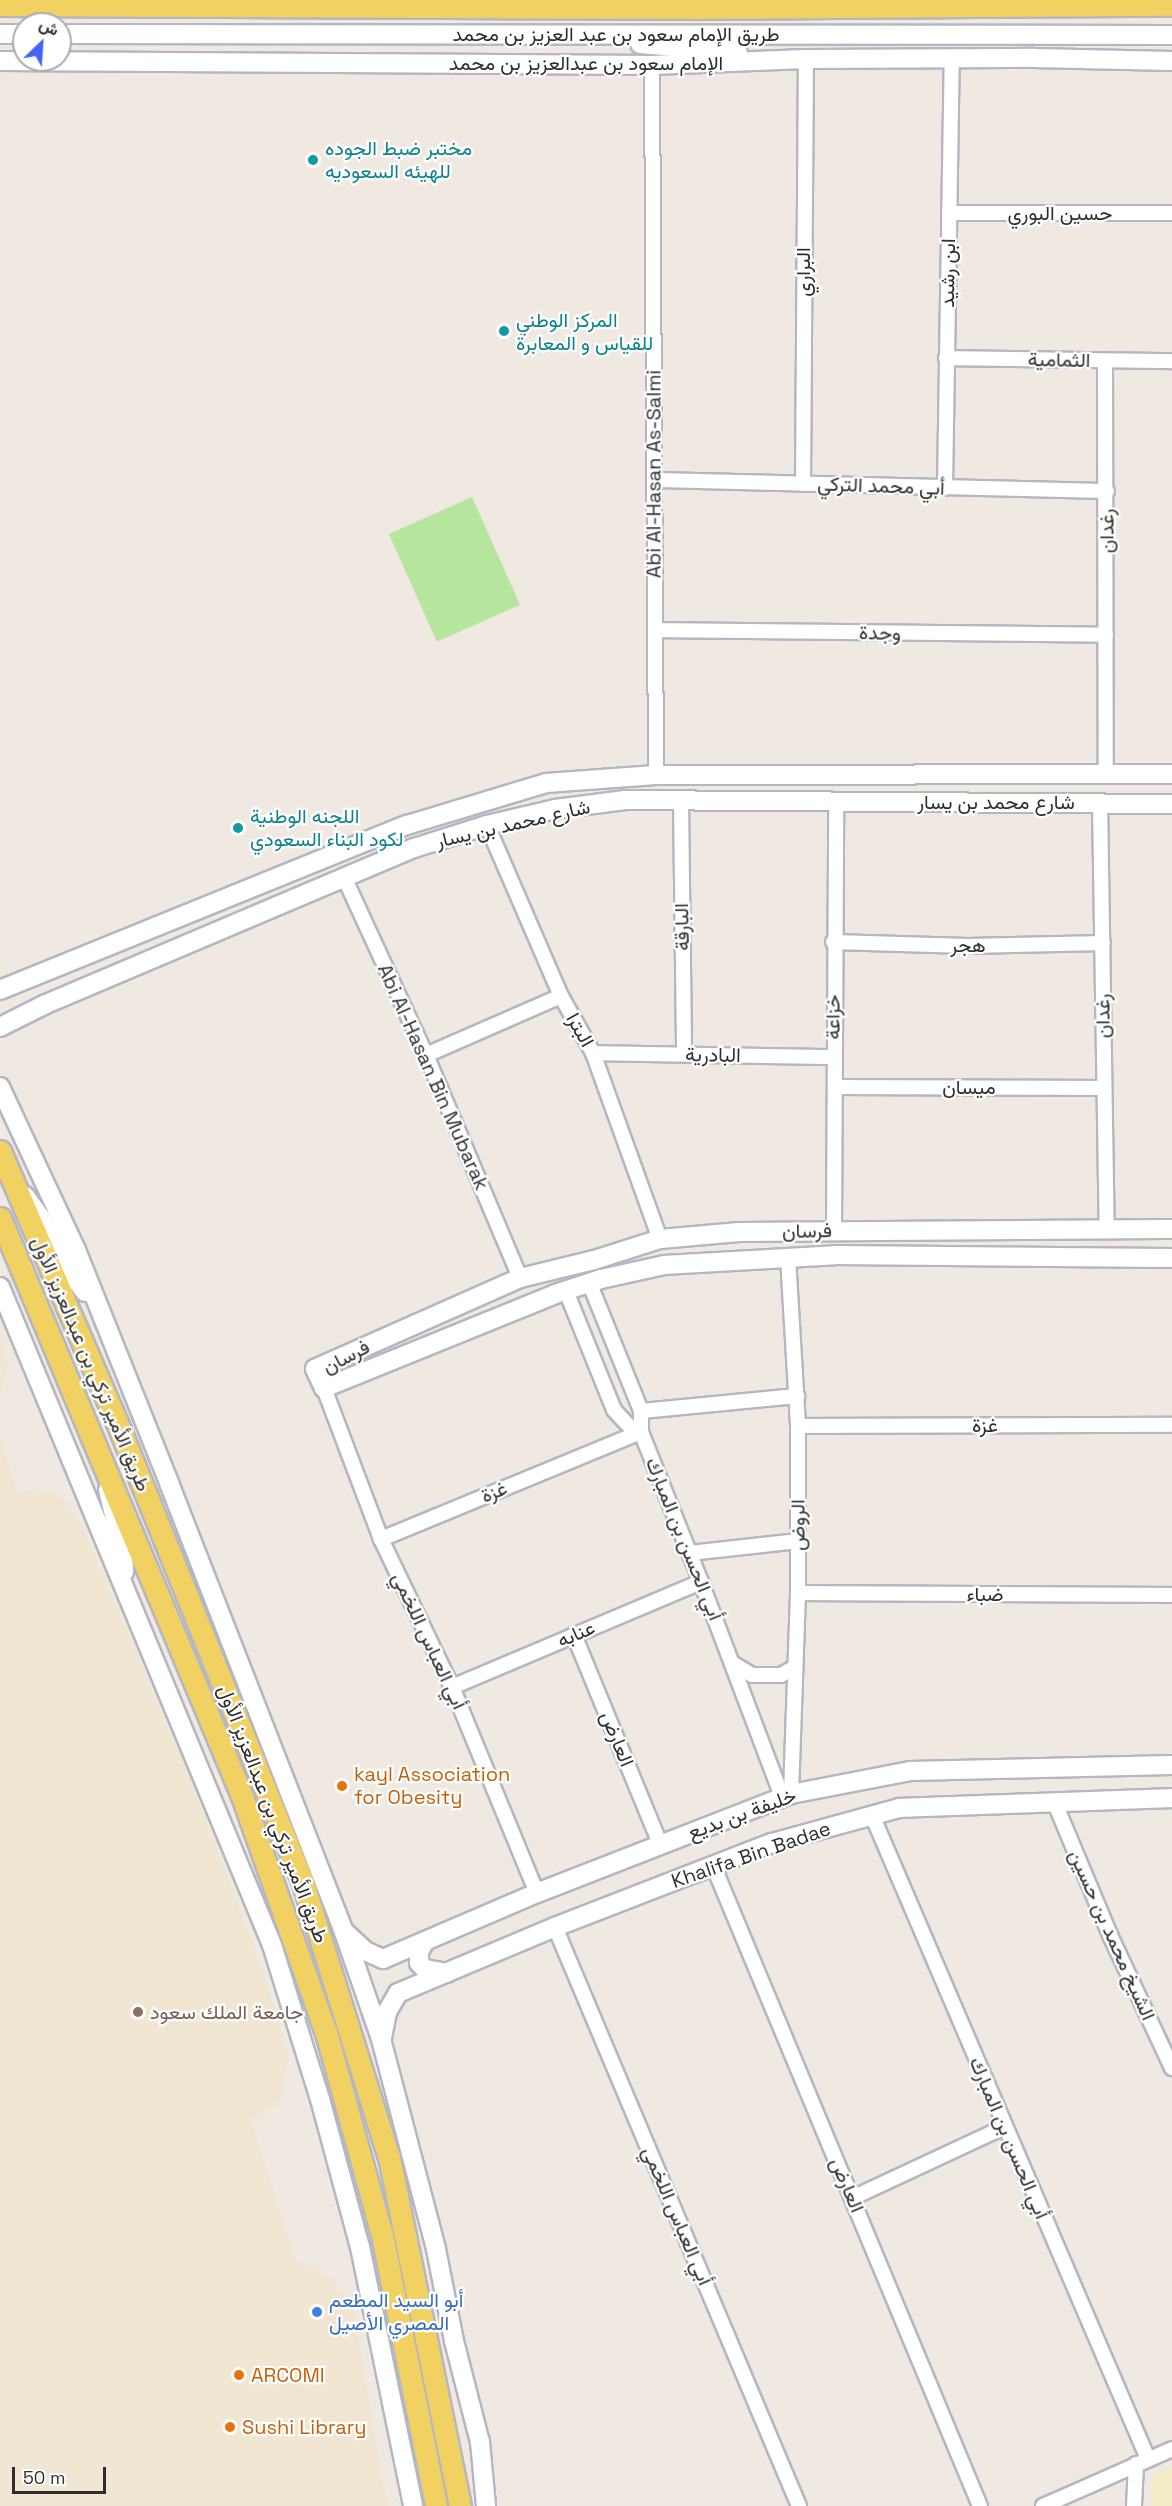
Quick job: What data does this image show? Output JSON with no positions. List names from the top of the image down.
{
  "streets": {
    "main road": ["طريق الإمام سعود بن عبد العزيز بن محمد", "طريق الأمير تركي بن عبدالعزيز الأول"],
    "street": [
      "الإمام سعود بن عبدالعزيز بن محمد",
      "حسين البوري",
      "البراري",
      "ابن رشيد",
      "الثمامية",
      "Abi Al-Hasan As-Salmi",
      "أبي محمد التركي",
      "رغدان",
      "وجدة",
      "شارع محمد بن يسار",
      "البارقة",
      "هجر",
      "خزاعة",
      "البترا",
      "البادرية",
      "Abi Al-Hasan Bin Mubarak",
      "ميسان",
      "فرسان",
      "غزة",
      "الروض",
      "أبي الحسن بن المبارك",
      "ضباء",
      "عنابه",
      "أبي العباس اللخمي",
      "العارض",
      "خليفة بن بديع",
      "Khalifa Bin Badae",
      "الشيخ محمد بن حسين"
    ]
  },
  "crossings": [
    ["الإمام سعود بن عبدالعزيز بن محمد", "البراري"],
    ["الإمام سعود بن عبدالعزيز بن محمد", "ابن رشيد"],
    ["الإمام سعود بن عبدالعزيز بن محمد", "Abi Al-Hasan As-Salmi"],
    ["حسين البوري", "ابن رشيد"],
    ["البراري", "أبي محمد التركي"],
    ["ابن رشيد", "الثمامية"],
    ["ابن رشيد", "أبي محمد التركي"],
    ["الثمامية", "رغدان"],
    ["Abi Al-Hasan As-Salmi", "أبي محمد التركي"],
    ["Abi Al-Hasan As-Salmi", "وجدة"],
    ["Abi Al-Hasan As-Salmi", "شارع محمد بن يسار"],
    ["أبي محمد التركي", "رغدان"],
    ["رغدان", "وجدة"],
    ["رغدان", "شارع محمد بن يسار"],
    ["رغدان", "هجر"],
    ["رغدان", "ميسان"],
    ["رغدان", "فرسان"],
    ["شارع محمد بن يسار", "البارقة"],
    ["شارع محمد بن يسار", "خزاعة"],
    ["شارع محمد بن يسار", "البترا"],
    ["شارع محمد بن يسار", "Abi Al-Hasan Bin Mubarak"],
    ["البارقة", "البادرية"],
    ["هجر", "خزاعة"],
    ["خزاعة", "البادرية"],
    ["خزاعة", "ميسان"],
    ["خزاعة", "فرسان"],
    ["البترا", "البادرية"],
    ["البترا", "فرسان"],
    ["Abi Al-Hasan Bin Mubarak", "فرسان"],
    ["فرسان", "الروض"],
    ["فرسان", "أبي الحسن بن المبارك"],
    ["فرسان", "أبي العباس اللخمي"],
    ["غزة", "الروض"],
    ["غزة", "أبي الحسن بن المبارك"],
    ["غزة", "أبي العباس اللخمي"],
    ["الروض", "أبي الحسن بن المبارك"],
    ["الروض", "ضباء"],
    ["الروض", "خليفة بن بديع"],
    ["أبي الحسن بن المبارك", "عنابه"],
    ["أبي الحسن بن المبارك", "خليفة بن بديع"],
    ["أبي الحسن بن المبارك", "Khalifa Bin Badae"],
    ["عنابه", "أبي العباس اللخمي"],
    ["عنابه", "العارض"],
    ["أبي العباس اللخمي", "خليفة بن بديع"],
    ["أبي العباس اللخمي", "Khalifa Bin Badae"],
    ["العارض", "خليفة بن بديع"],
    ["العارض", "Khalifa Bin Badae"],
    ["Khalifa Bin Badae", "الشيخ محمد بن حسين"]
  ],
  "places": [
    "مختبر ضبط الجوده للهيئه السعوديه",
    "المركز الوطني للقياس و المعابرة",
    "اللجنه الوطنية لكود البناء السعودي",
    "kayl Association for Obesity",
    "جامعة الملك سعود",
    "أبو السيد المطعم المصري اﻷصيل",
    "ARCOMI",
    "Sushi Library"
  ],
  "scale_bar": "50 m",
  "north": "top right"
}
